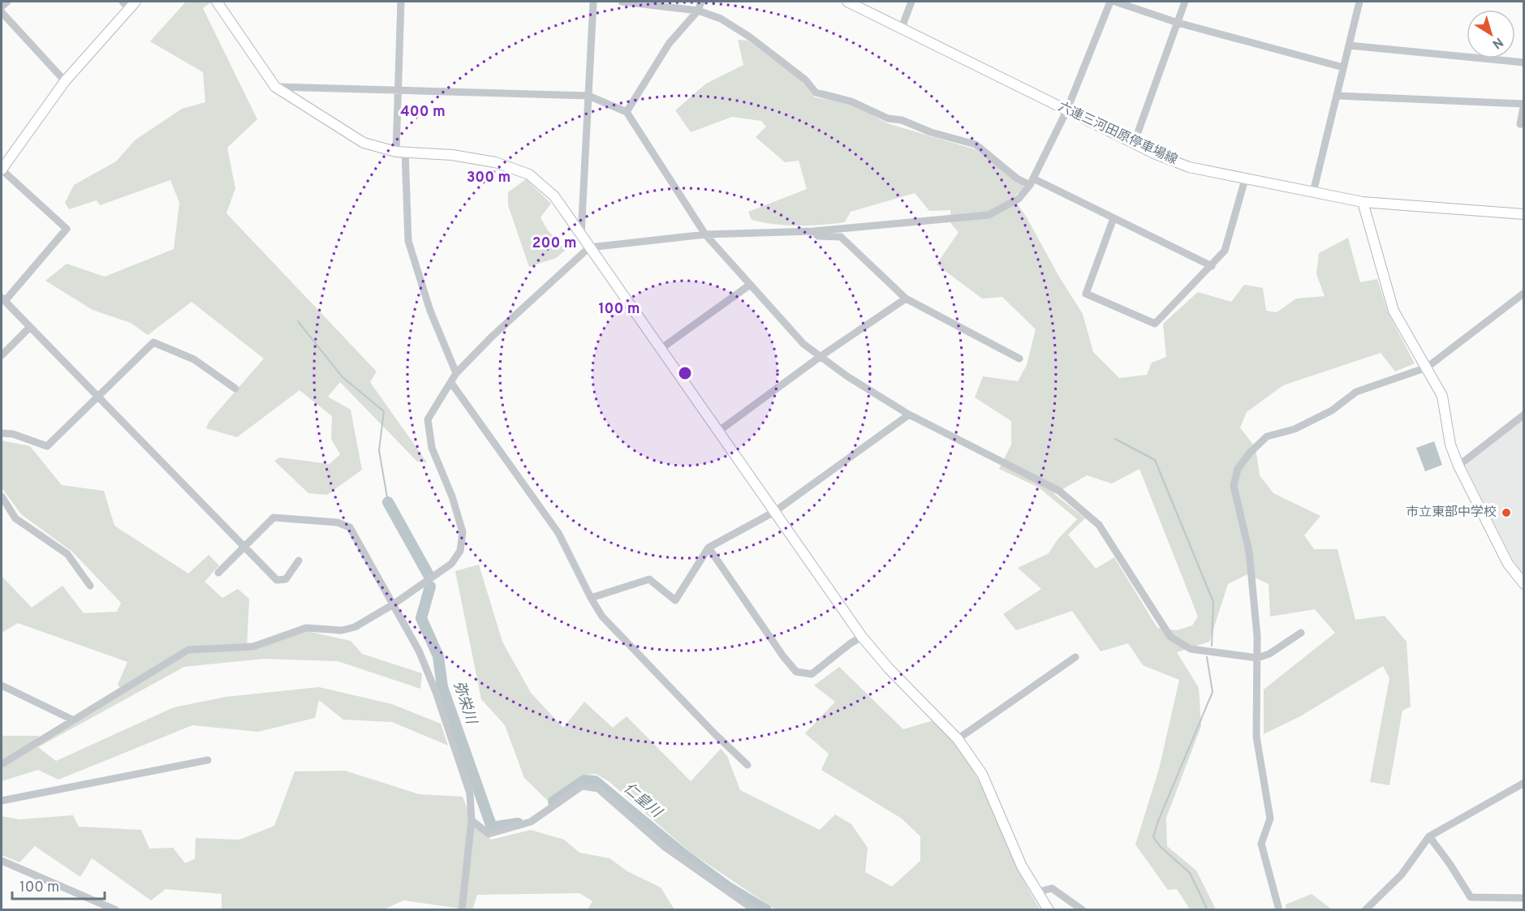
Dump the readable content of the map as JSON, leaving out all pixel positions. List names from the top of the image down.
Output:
{
  "streets": {
    "street": ["六連三河田原停車場線"]
  },
  "water": ["弥栄川", "仁皇川"],
  "places": ["市立東部中学校"],
  "scale_bar": "100 m",
  "north": "bottom right",
  "rings": [
    "400 m",
    "300 m",
    "200 m",
    "100 m"
  ]
}
